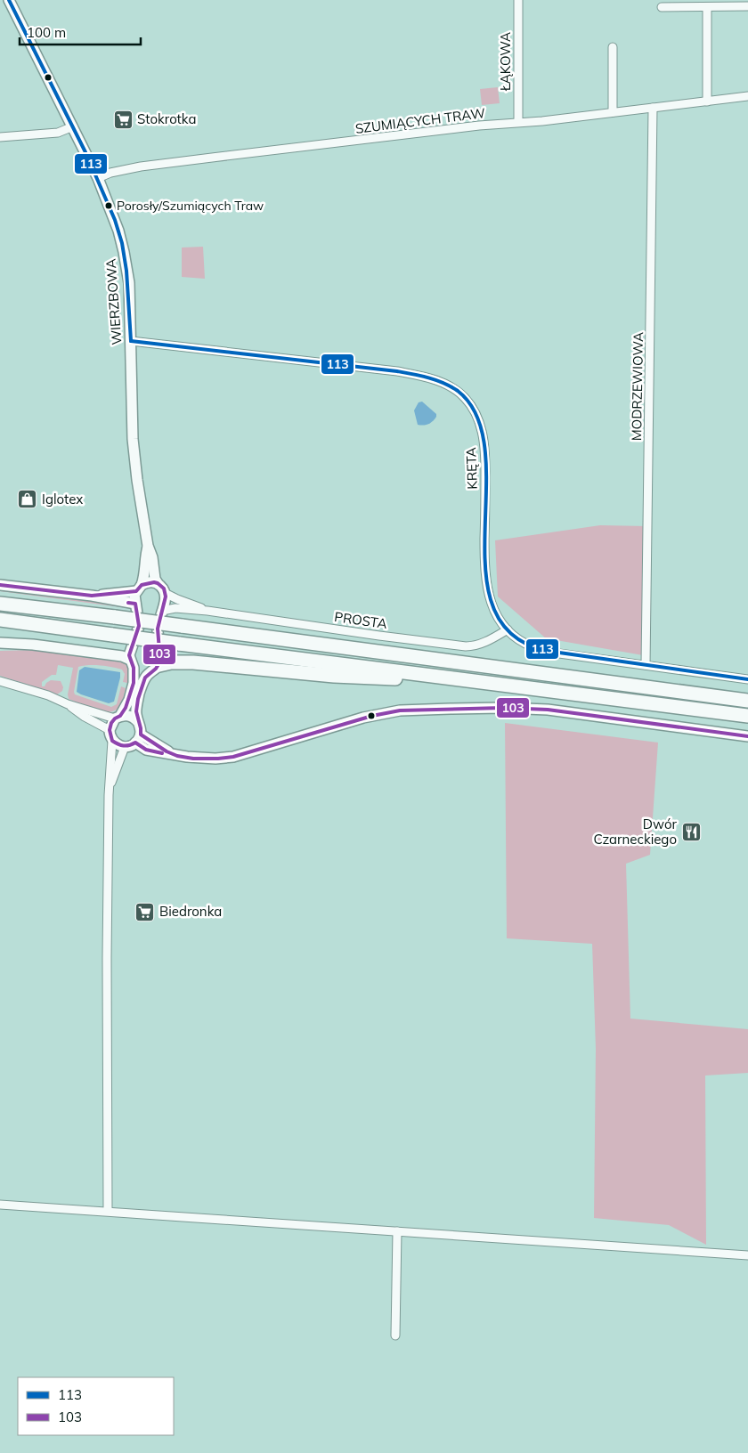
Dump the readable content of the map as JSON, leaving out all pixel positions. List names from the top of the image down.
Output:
{
  "streets": {
    "street": [
      "ŁĄKOWA",
      "SZUMIĄCYCH TRAW",
      "WIERZBOWA",
      "MODRZEWIOWA",
      "KRĘTA",
      "PROSTA"
    ]
  },
  "crossings": [
    ["ŁĄKOWA", "SZUMIĄCYCH TRAW"],
    ["SZUMIĄCYCH TRAW", "WIERZBOWA"],
    ["SZUMIĄCYCH TRAW", "MODRZEWIOWA"],
    ["WIERZBOWA", "KRĘTA"],
    ["MODRZEWIOWA", "KRĘTA"],
    ["KRĘTA", "PROSTA"]
  ],
  "places": {
    "supermarket": ["Stokrotka", "Biedronka"],
    "other": ["Porosły/Szumiących Traw"],
    "shop": ["Iglotex"],
    "restaurant": ["Dwór Czarneckiego"]
  },
  "lines": ["transit line 113", "transit line 103"],
  "legend": ["113", "103"],
  "scale_bar": "100 m"
}
